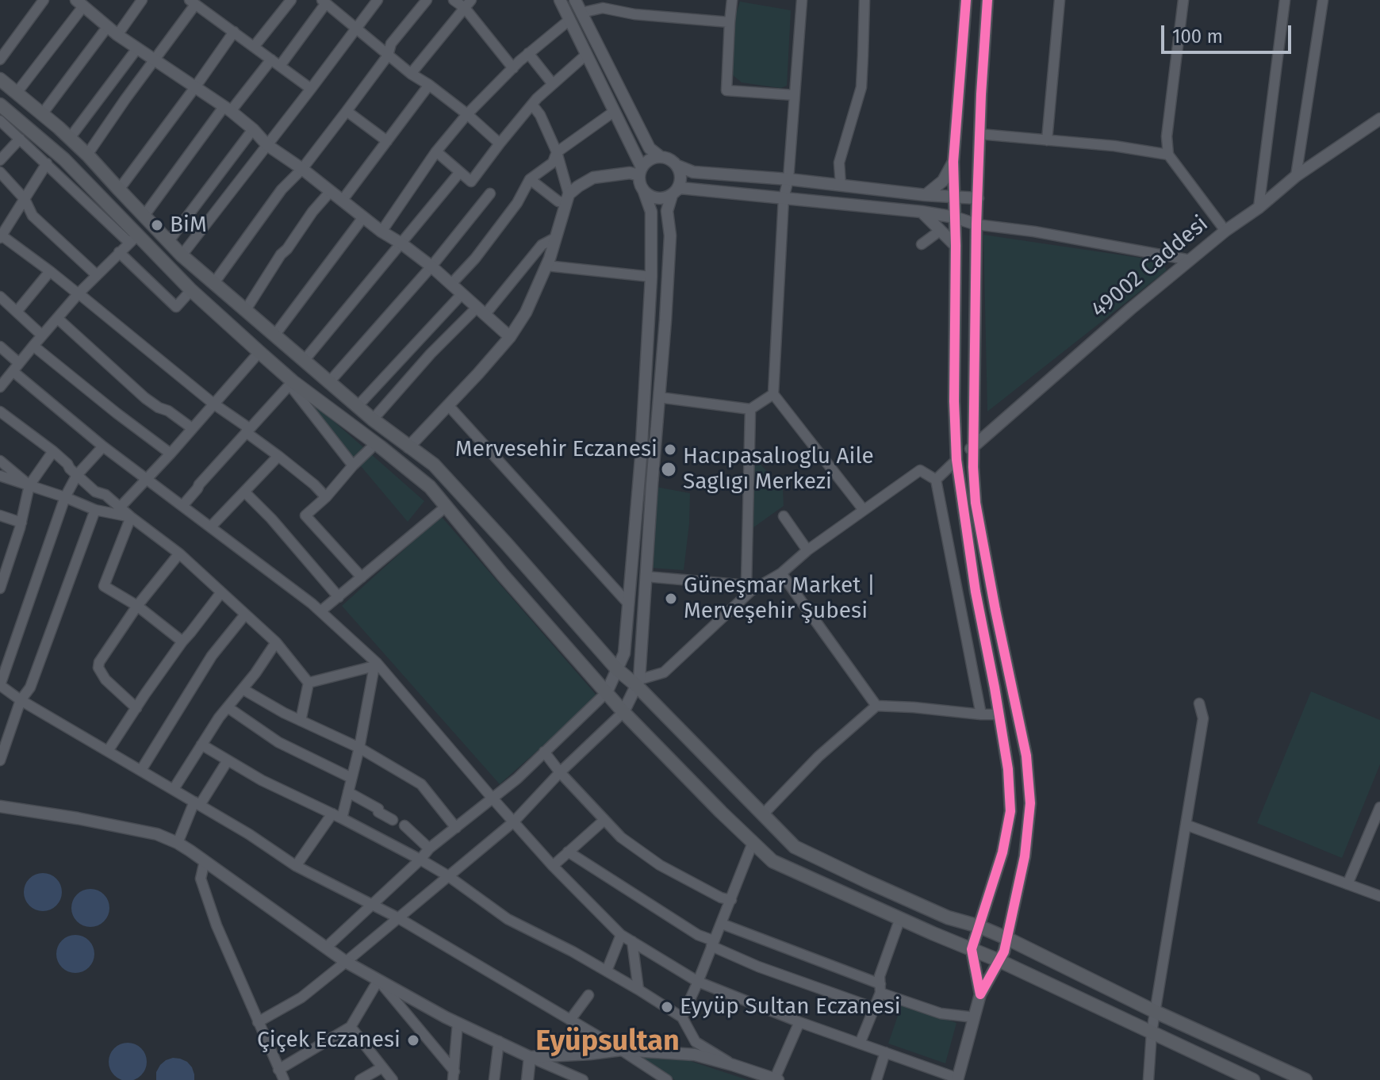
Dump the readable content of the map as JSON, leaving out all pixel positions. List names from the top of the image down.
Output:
{
  "streets": {
    "street": ["49002 Caddesi"]
  },
  "districts": ["Eyüpsultan"],
  "places": [
    "BiM",
    "Mervesehir Eczanesi",
    "Hacıpasalıoglu Aile Saglıgı Merkezi",
    "Güneşmar Market | Merveşehir Şubesi",
    "Eyyüp Sultan Eczanesi",
    "Çiçek Eczanesi"
  ],
  "scale_bar": "100 m"
}
